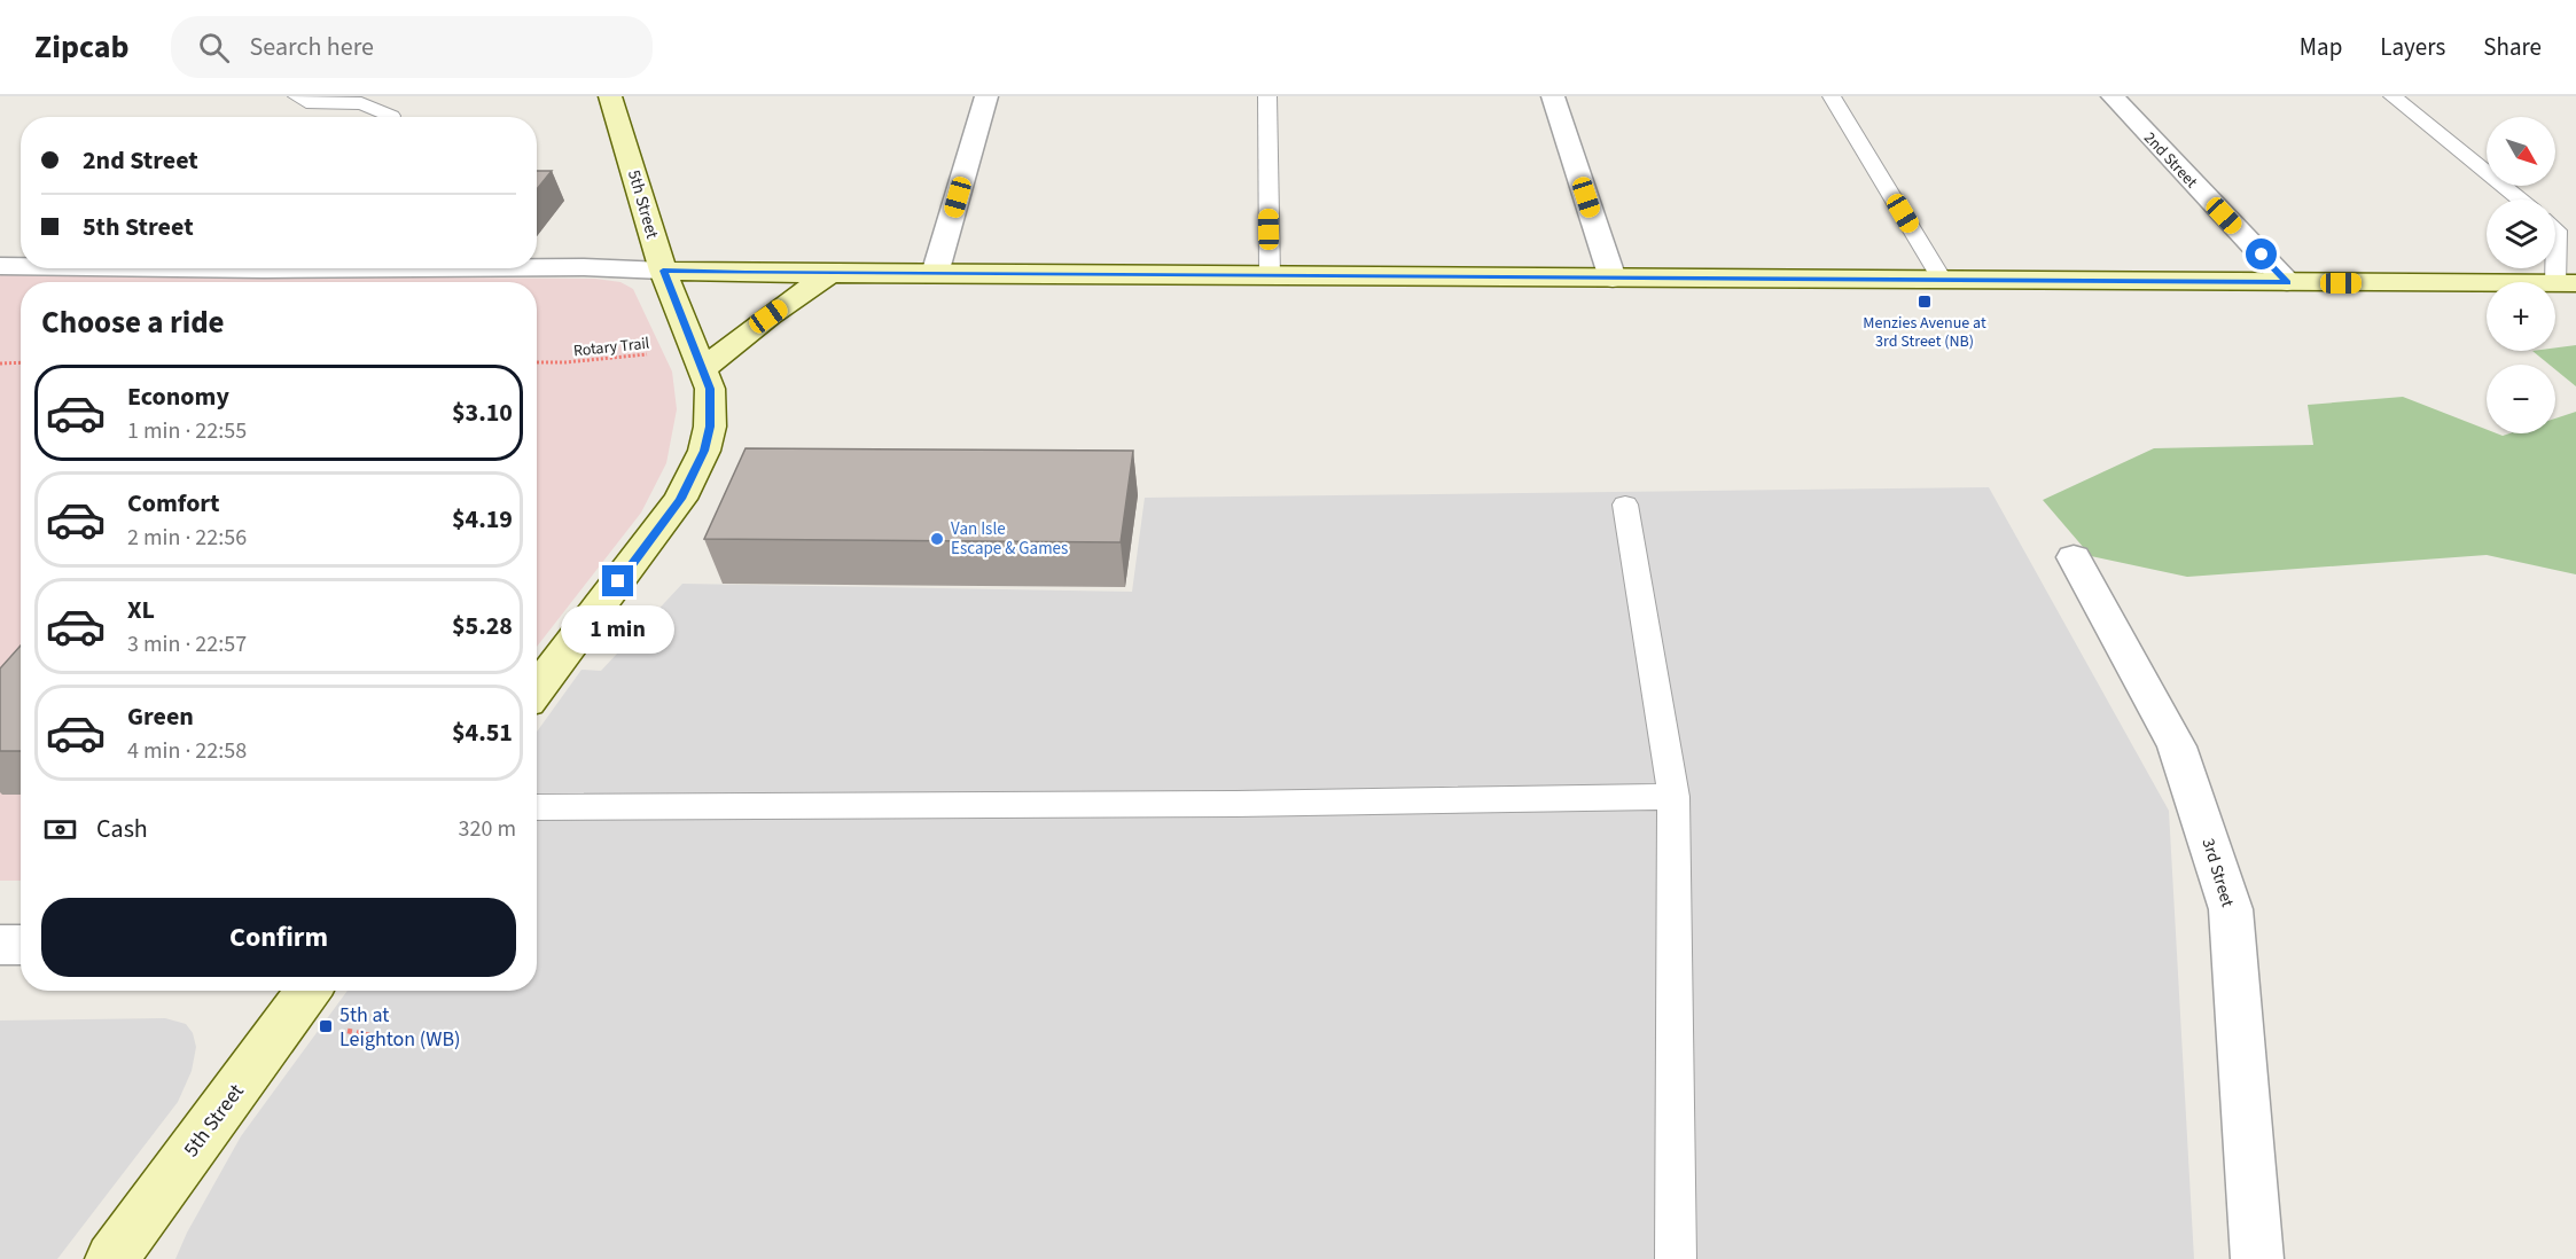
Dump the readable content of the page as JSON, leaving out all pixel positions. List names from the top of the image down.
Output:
{
  "streets": {
    "street": ["2nd Street", "5th Street", "3rd Street"],
    "path": ["Rotary Trail"]
  },
  "crossings": [
    ["5th Street", "Rotary Trail"]
  ],
  "places": {
    "transit": ["Menzies Avenue at 3rd Street (NB)", "5th at Leighton (WB)"],
    "other": ["Van Isle Escape & Games"]
  },
  "north": "bottom right",
  "page": {
    "header": "Zipcab",
    "search": "Search here",
    "nav": ["Map", "Layers", "Share"],
    "map_buttons": ["+", "−"],
    "banner": ["2nd Street", "5th Street"],
    "heading": "Choose a ride",
    "list": [
      {
        "name": "Economy",
        "note": "1 min · 22:55",
        "value": "$3.10"
      },
      {
        "name": "Comfort",
        "note": "2 min · 22:56",
        "value": "$4.19"
      },
      {
        "name": "XL",
        "note": "3 min · 22:57",
        "value": "$5.28"
      },
      {
        "name": "Green",
        "note": "4 min · 22:58",
        "value": "$4.51"
      }
    ],
    "bubble": "1 min",
    "pay": ["Cash", "320 m"],
    "buttons": "Confirm"
  }
}
